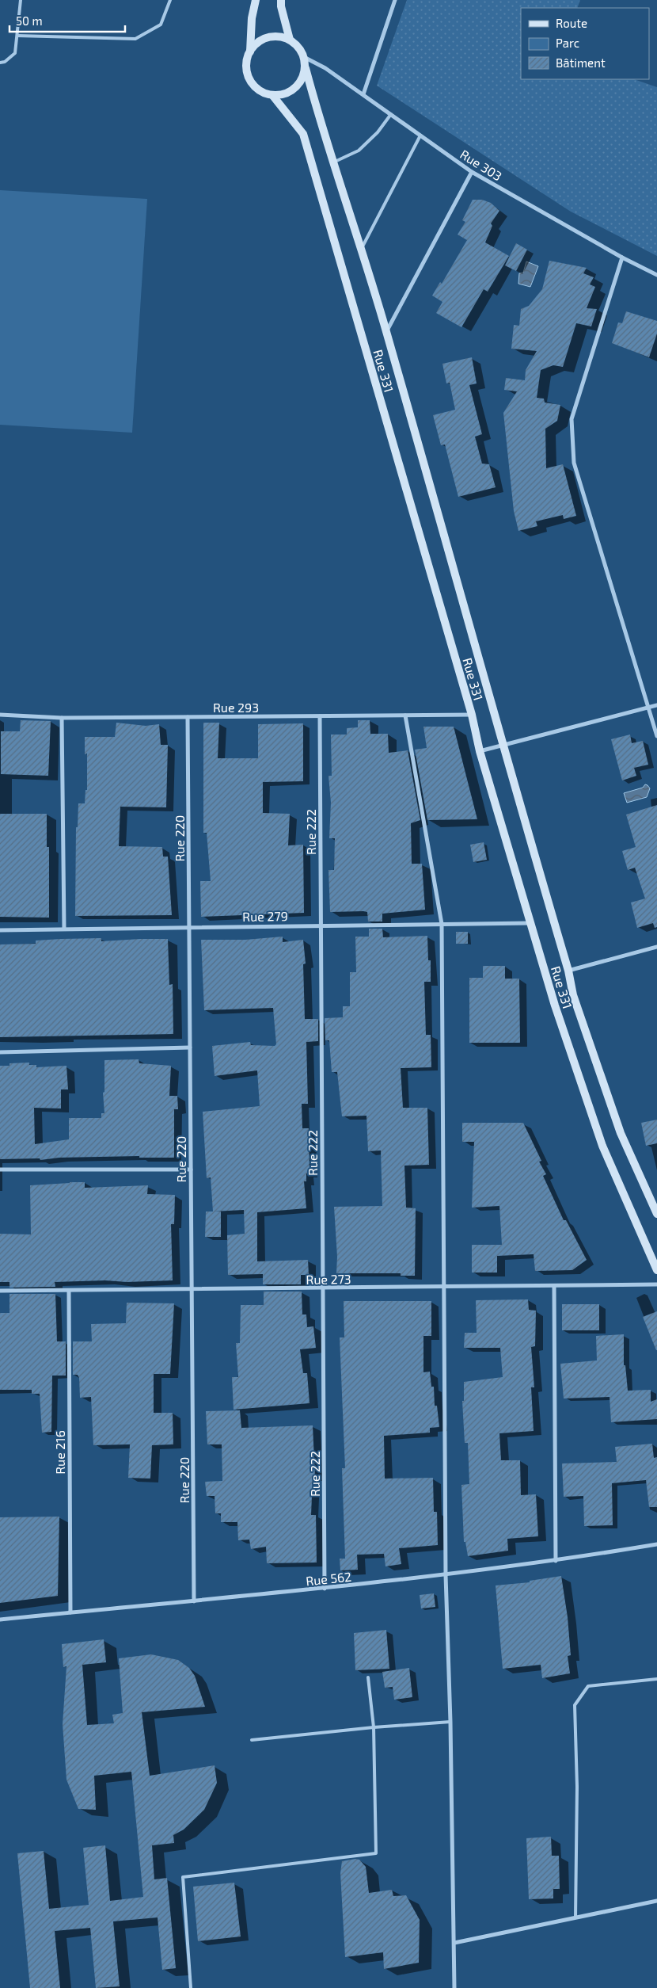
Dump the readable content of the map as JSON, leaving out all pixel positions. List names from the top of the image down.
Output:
{
  "streets": {
    "street": [
      "Rue 303",
      "Rue 331",
      "Rue 293",
      "Rue 222",
      "Rue 220",
      "Rue 279",
      "Rue 273",
      "Rue 216",
      "Rue 562"
    ]
  },
  "crossings": [
    ["Rue 303", "Rue 331"],
    ["Rue 331", "Rue 293"],
    ["Rue 331", "Rue 279"],
    ["Rue 293", "Rue 222"],
    ["Rue 293", "Rue 220"],
    ["Rue 222", "Rue 279"],
    ["Rue 222", "Rue 273"],
    ["Rue 222", "Rue 562"],
    ["Rue 220", "Rue 279"],
    ["Rue 220", "Rue 273"],
    ["Rue 220", "Rue 562"],
    ["Rue 273", "Rue 216"],
    ["Rue 216", "Rue 562"]
  ],
  "legend": ["Route", "Parc", "Bâtiment"],
  "scale_bar": "50 m"
}
